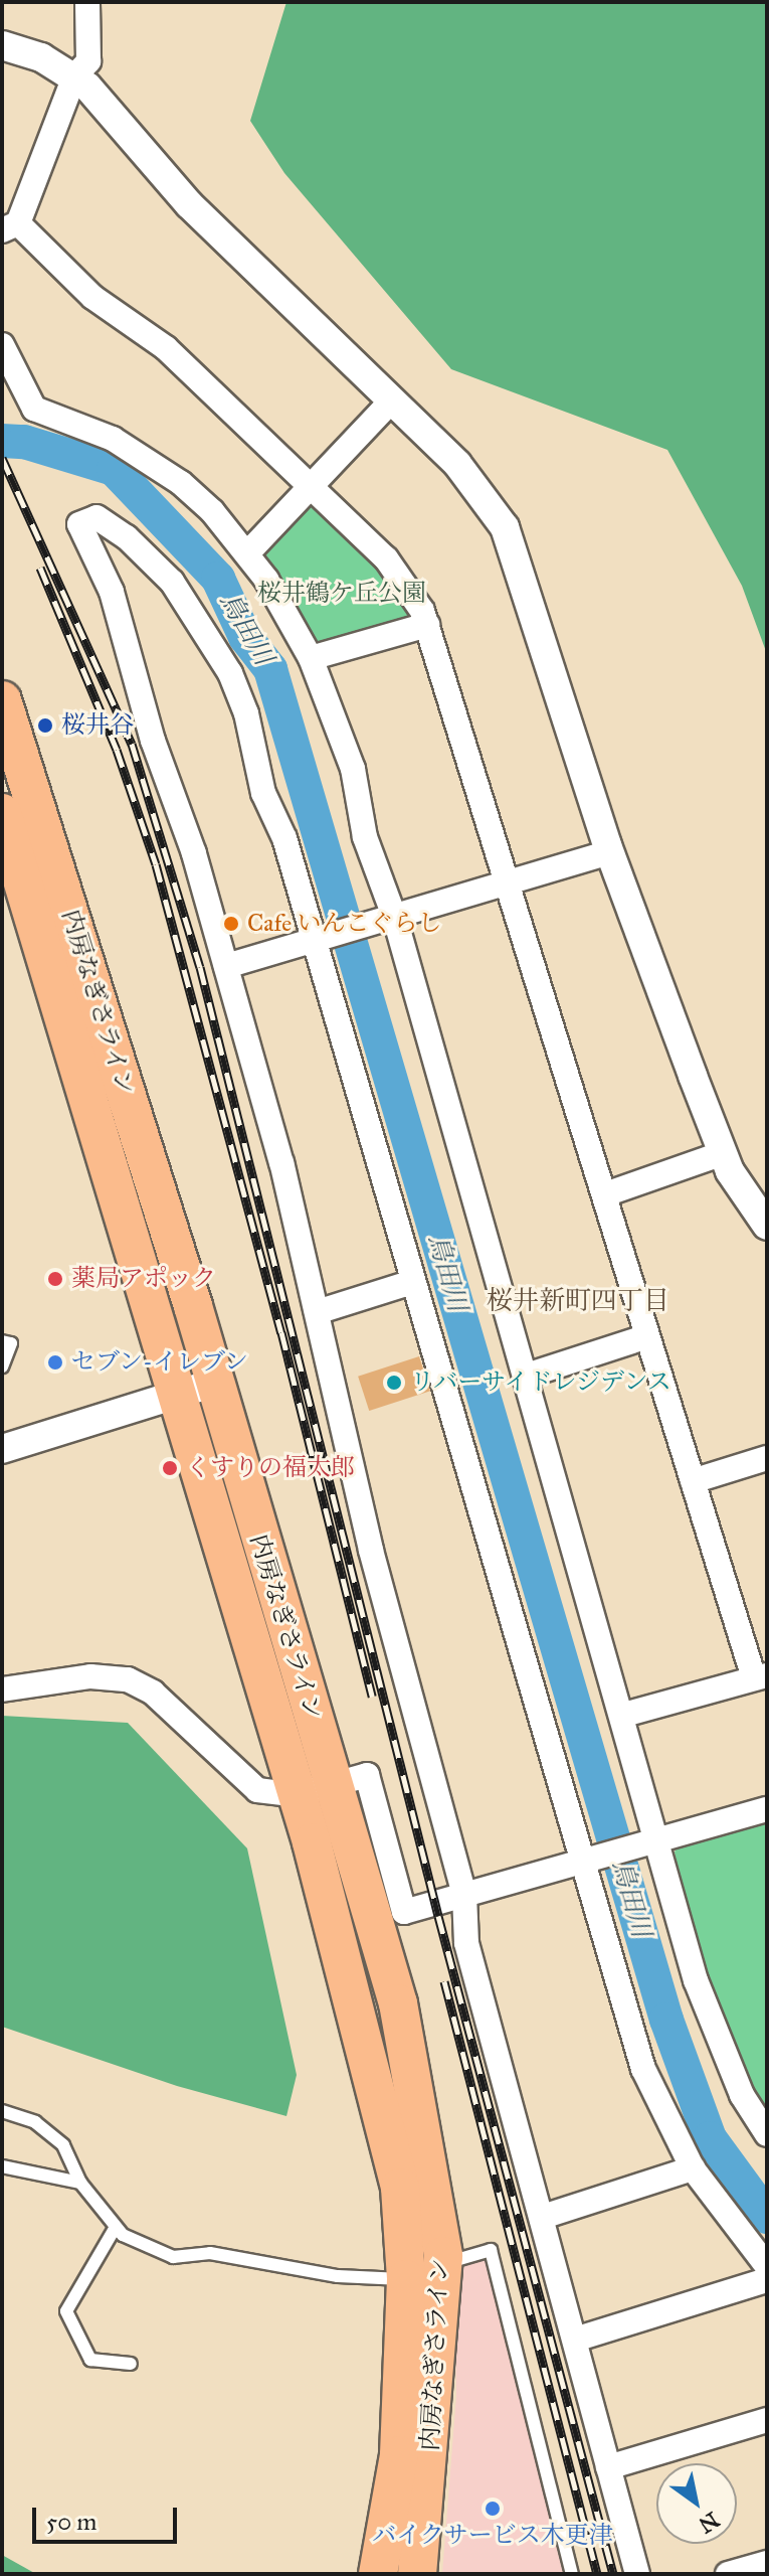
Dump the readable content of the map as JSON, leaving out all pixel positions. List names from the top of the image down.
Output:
{
  "streets": {
    "highway": ["内房なぎさライン"]
  },
  "districts": ["桜井新町四丁目"],
  "water": ["鳥田川"],
  "parks": ["桜井鶴ケ丘公園"],
  "places": [
    "桜井谷",
    "Cafe いんこぐらし",
    "薬局アポック",
    "セブン-イレブン",
    "リバーサイドレジデンス",
    "くすりの福太郎",
    "バイクサービス木更津"
  ],
  "scale_bar": "50 m",
  "north": "bottom right"
}
